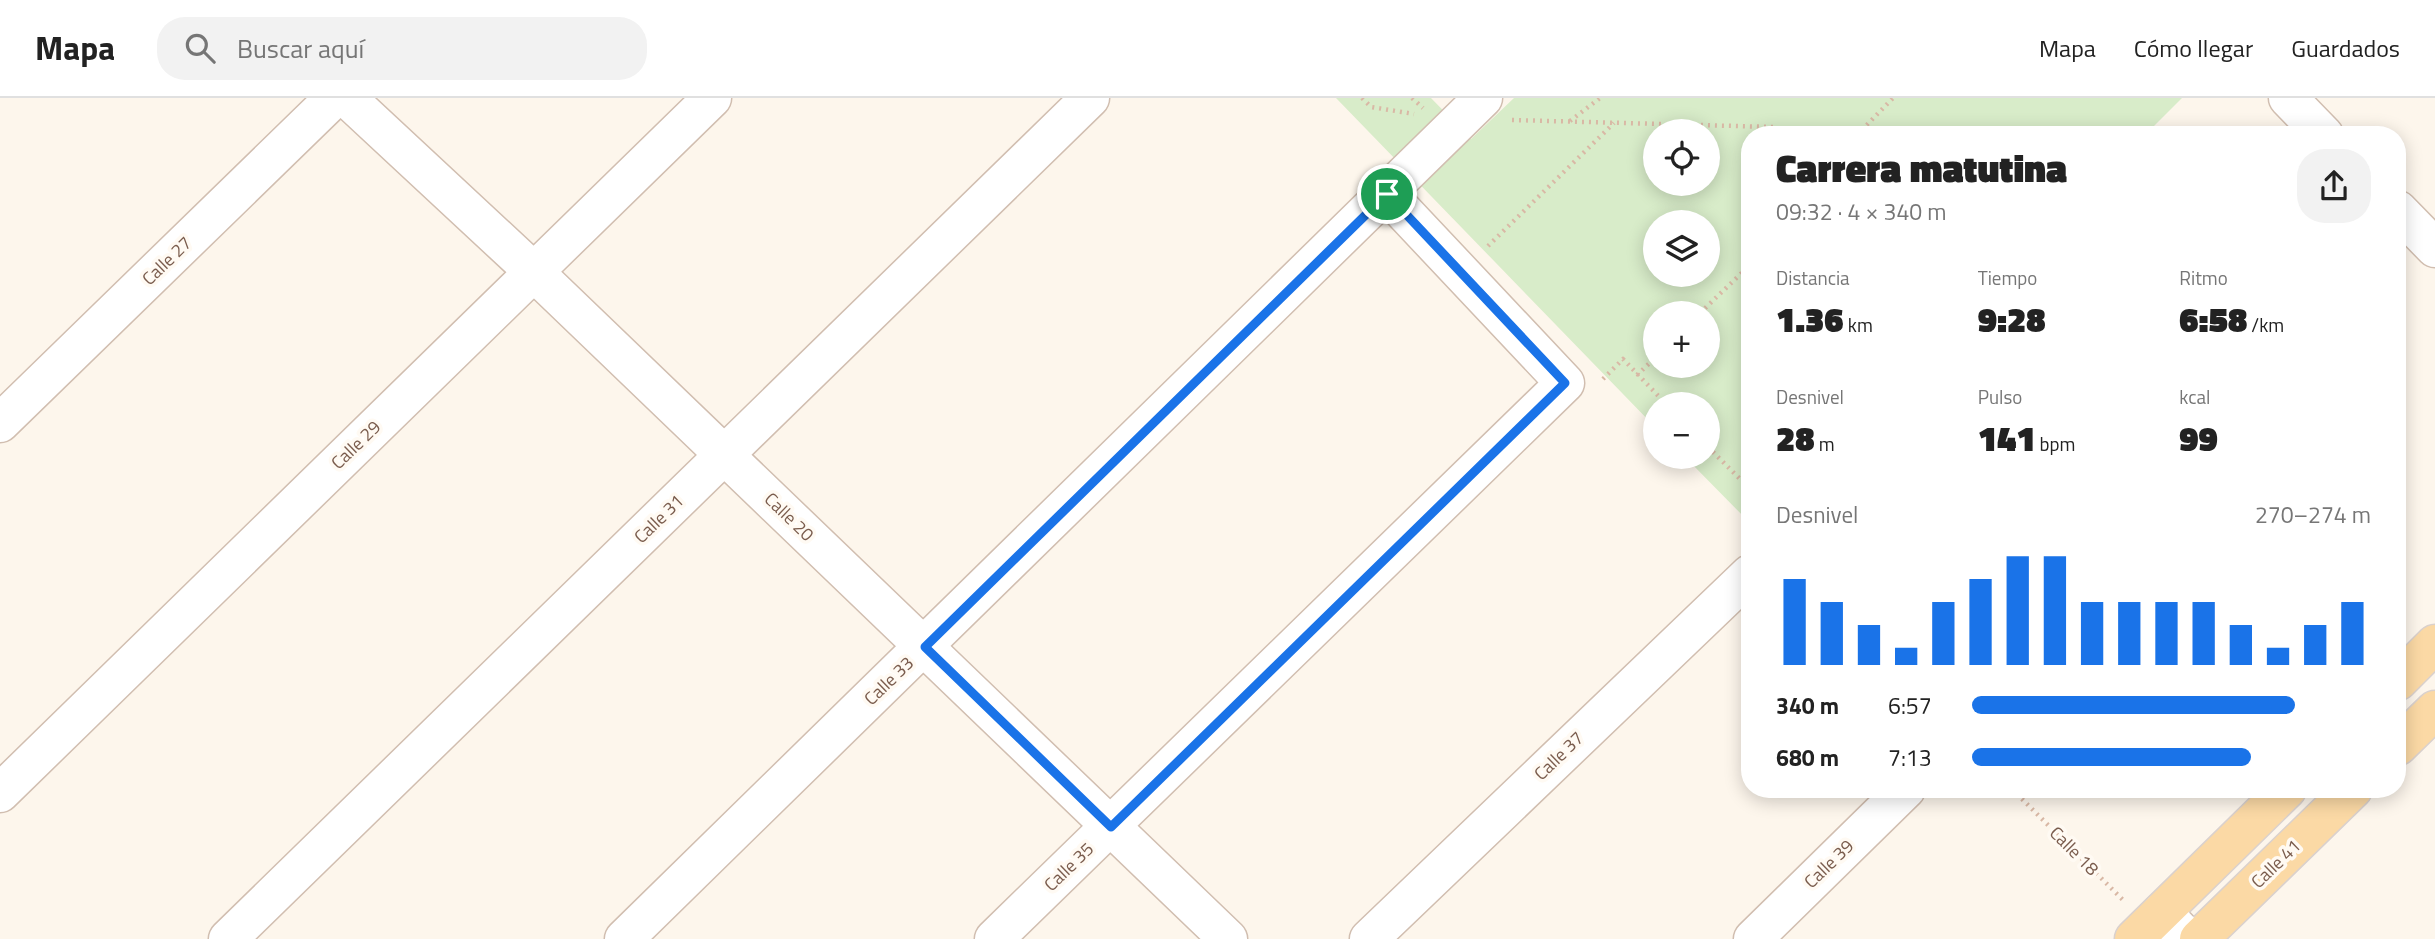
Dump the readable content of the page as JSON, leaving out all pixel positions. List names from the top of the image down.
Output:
{
  "streets": {
    "main road": ["Calle 41"],
    "street": [
      "Calle 27",
      "Calle 29",
      "Calle 20",
      "Calle 31",
      "Calle 33",
      "Calle 37",
      "Calle 39",
      "Calle 35"
    ],
    "path": ["Calle 18"]
  },
  "crossings": [
    ["Calle 29", "Calle 20"],
    ["Calle 20", "Calle 31"],
    ["Calle 20", "Calle 33"],
    ["Calle 20", "Calle 35"],
    ["Calle 33", "Calle 35"]
  ],
  "page": {
    "header": "Mapa",
    "search": "Buscar aquí",
    "nav": ["Mapa", "Cómo llegar", "Guardados"],
    "map_buttons": ["+", "−"],
    "heading": ["Carrera matutina", "09:32 · 4 × 340 m"],
    "stats": [
      ["Distancia", "1.36 km"],
      ["Tiempo", "9:28"],
      ["Ritmo", "6:58 /km"],
      ["Desnivel", "28 m"],
      ["Pulso", "141 bpm"],
      ["kcal", "99"]
    ],
    "chart": ["Desnivel", "270–274 m"],
    "list": [
      {
        "name": "340 m",
        "note": "6:57"
      },
      {
        "name": "680 m",
        "note": "7:13"
      }
    ]
  }
}
